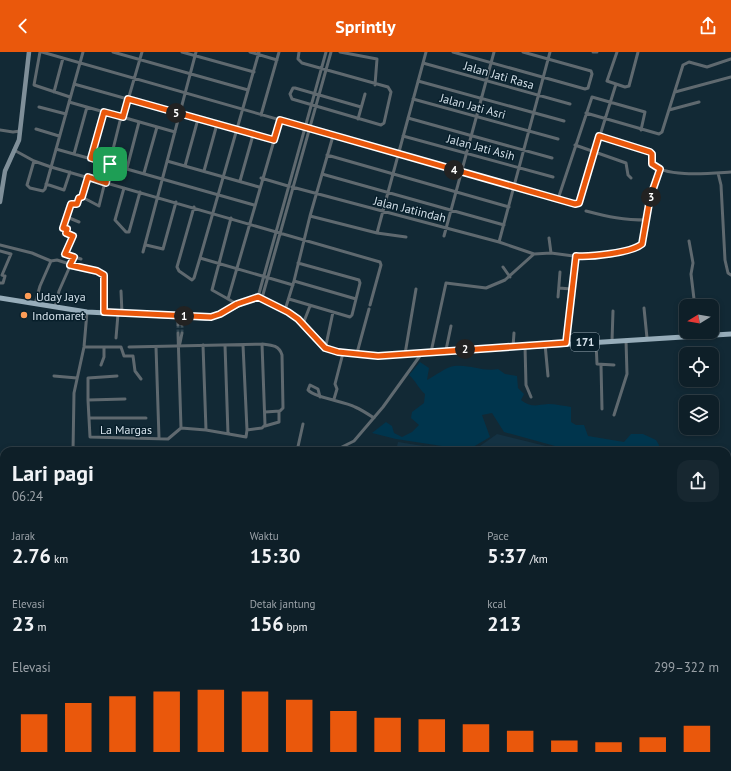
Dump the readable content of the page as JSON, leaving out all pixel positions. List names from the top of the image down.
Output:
{
  "streets": {
    "main road": ["171"],
    "street": [
      "Jalan Jati Rasa",
      "Jalan Jati Asri",
      "Jalan Jati Asih",
      "Jalan Jatiindah",
      "La Margas"
    ]
  },
  "places": ["Uday Jaya", "Indomaret"],
  "north": "left",
  "page": {
    "header": "Sprintly",
    "pins": [
      "5",
      "4",
      "3",
      "1",
      "2"
    ],
    "heading": ["Lari pagi", "06:24"],
    "stats": [
      ["Jarak", "2.76 km"],
      ["Waktu", "15:30"],
      ["Pace", "5:37 /km"],
      ["Elevasi", "23 m"],
      ["Detak jantung", "156 bpm"],
      ["kcal", "213"]
    ],
    "chart": ["Elevasi", "299–322 m"]
  }
}
